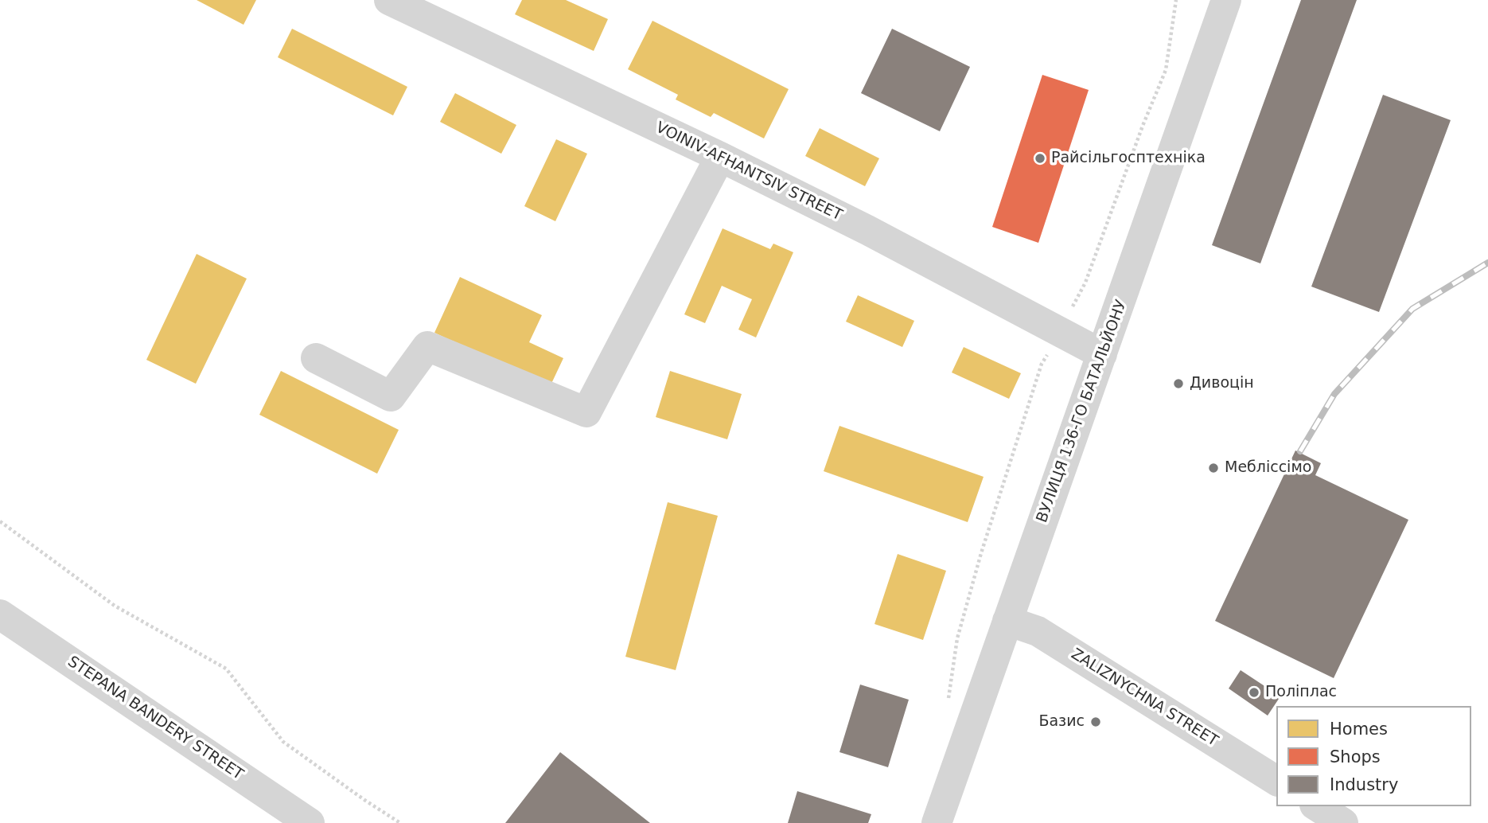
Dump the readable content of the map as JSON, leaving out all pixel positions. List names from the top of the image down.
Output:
{
  "streets": {
    "street": [
      "VOINIV-AFHANTSIV STREET",
      "ВУЛИЦЯ 136-ГО БАТАЛЬЙОНУ",
      "ZALIZNYCHNA STREET",
      "STEPANA BANDERY STREET"
    ]
  },
  "crossings": [
    ["VOINIV-AFHANTSIV STREET", "ВУЛИЦЯ 136-ГО БАТАЛЬЙОНУ"],
    ["ВУЛИЦЯ 136-ГО БАТАЛЬЙОНУ", "ZALIZNYCHNA STREET"]
  ],
  "places": [
    "Райсільгосптехніка",
    "Дивоцін",
    "Мебліссімо",
    "Поліплас",
    "Базис"
  ],
  "legend": ["Homes", "Shops", "Industry"]
}
